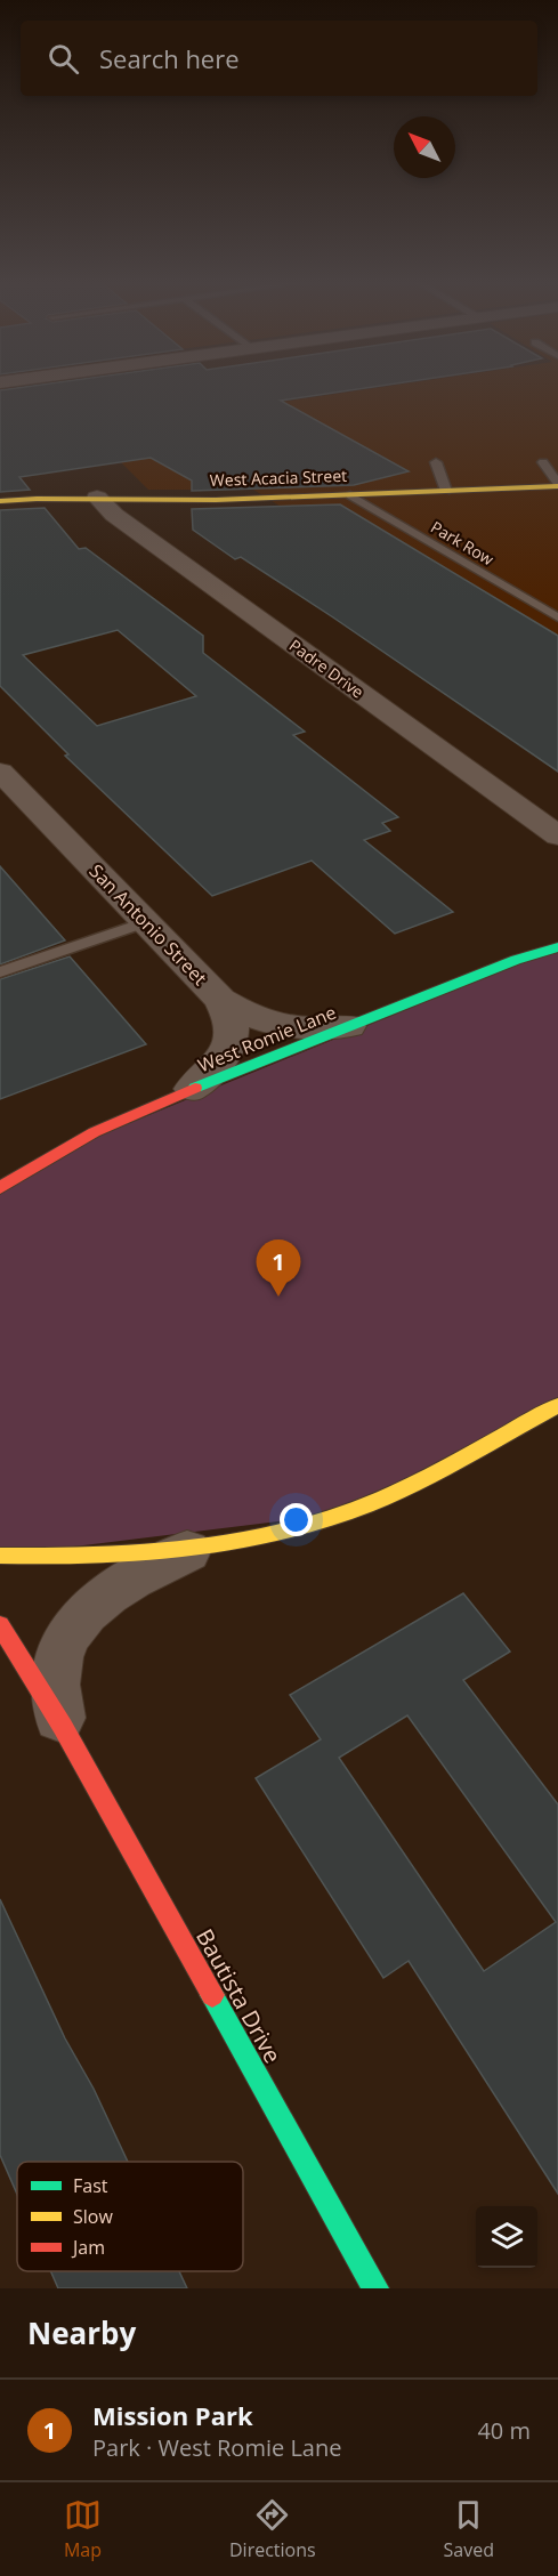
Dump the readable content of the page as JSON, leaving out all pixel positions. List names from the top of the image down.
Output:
{
  "streets": {
    "street": [
      "West Acacia Street",
      "Padre Drive",
      "San Antonio Street",
      "West Romie Lane",
      "Bautista Drive"
    ],
    "lane": ["Park Row"]
  },
  "crossings": [
    ["West Acacia Street", "Park Row"],
    ["West Acacia Street", "Padre Drive"],
    ["San Antonio Street", "West Romie Lane"]
  ],
  "legend": ["Fast", "Slow", "Jam"],
  "north": "top left",
  "page": {
    "search": "Search here",
    "pins": "1",
    "heading": "Nearby",
    "list": [
      {
        "mark": "1",
        "name": "Mission Park",
        "note": "Park · West Romie Lane",
        "value": "40 m"
      }
    ],
    "nav": ["Map", "Directions", "Saved"]
  }
}
